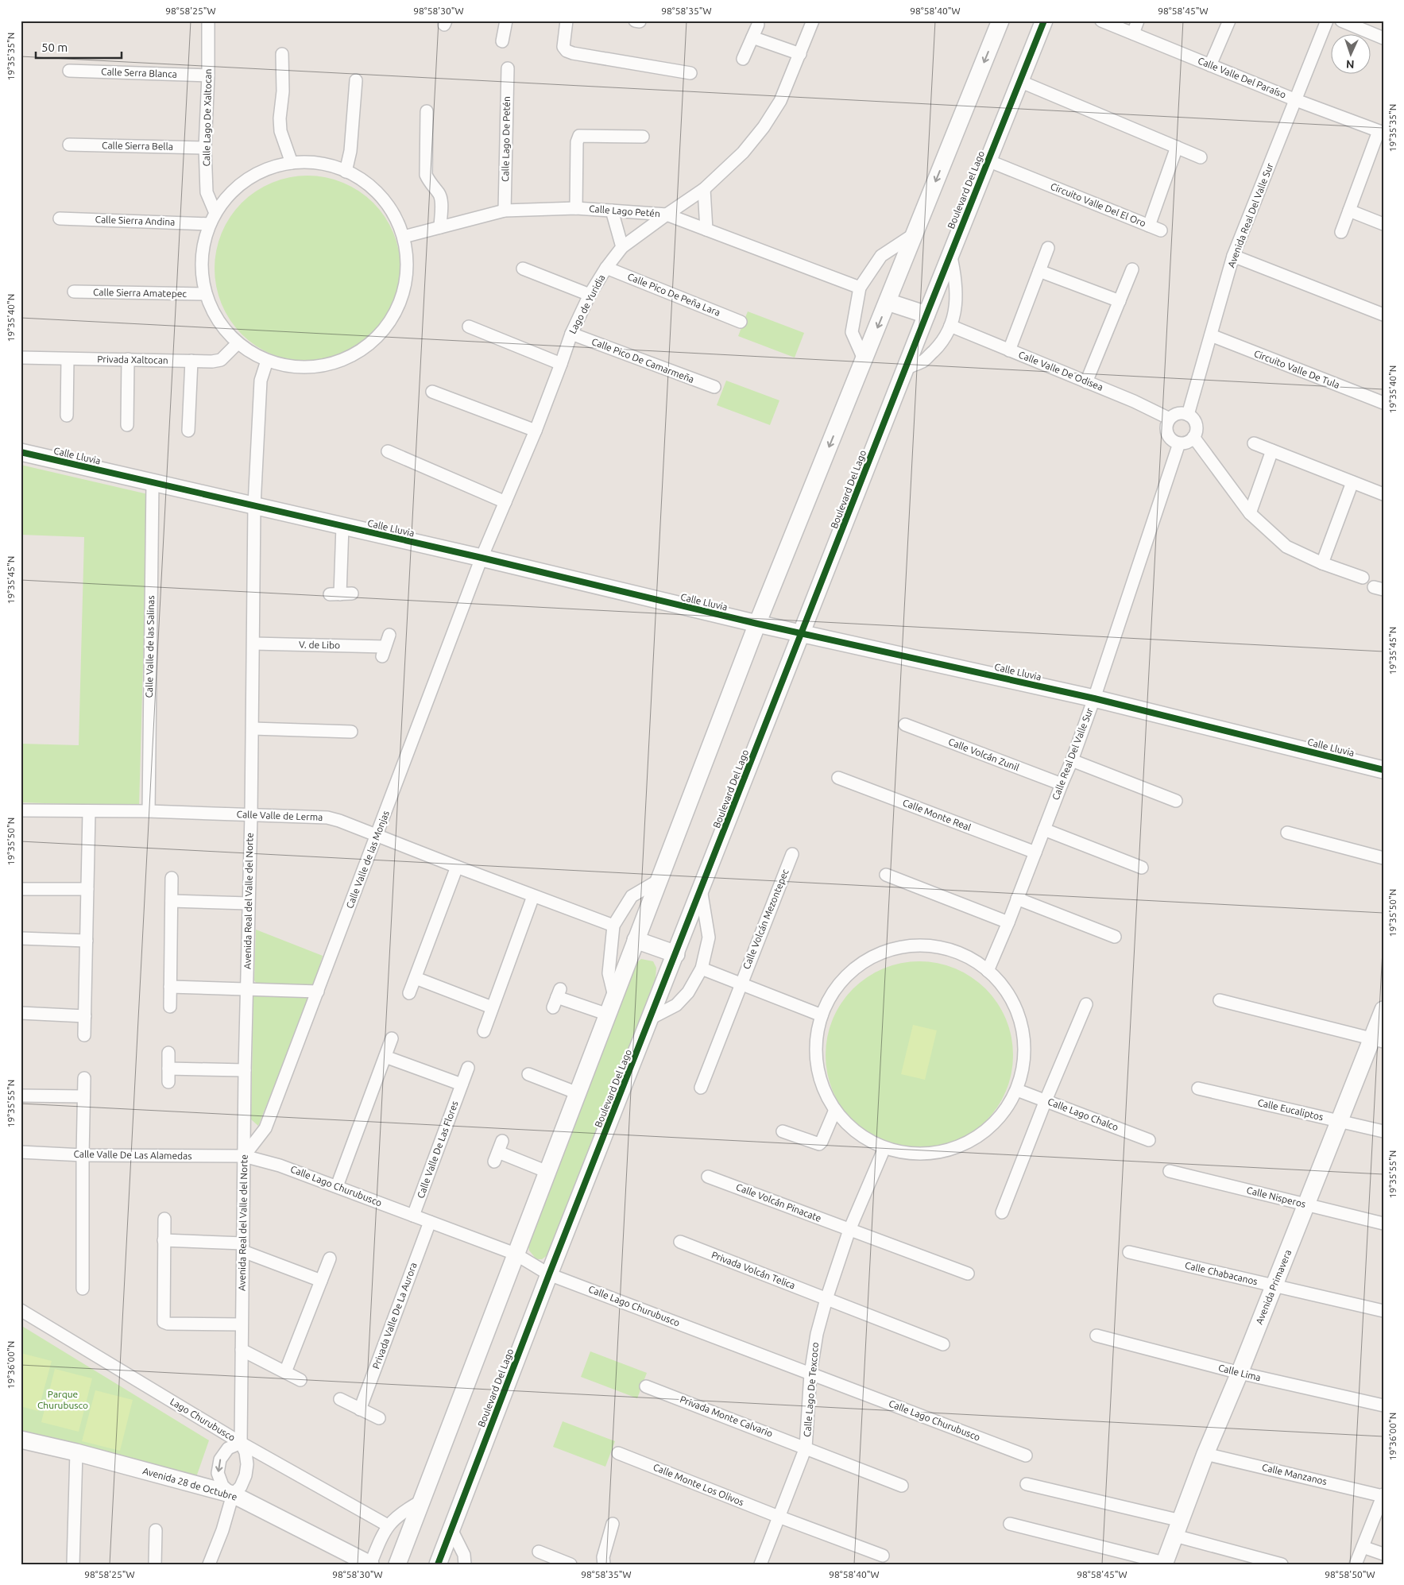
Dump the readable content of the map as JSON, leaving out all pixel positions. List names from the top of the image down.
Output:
{
  "streets": {
    "street": [
      "Calle Serra Blanca",
      "Calle Valle Del Paraíso",
      "Calle Lago De Xaltocan",
      "Calle Lago De Petén",
      "Calle Sierra Bella",
      "Boulevard Del Lago",
      "Circuito Valle Del El Oro",
      "Calle Lago Petén",
      "Avenida Real Del Valle Sur",
      "Calle Sierra Andina",
      "Calle Sierra Amatepec",
      "Calle Pico De Peña Lara",
      "Lago de Yuridia",
      "Privada Xaltocan",
      "Calle Pico De Camarmeña",
      "Circuito Valle De Tula",
      "Calle Valle De Odisea",
      "Calle Lluvia",
      "V. de Libo",
      "Calle Valle de las Salinas",
      "Calle Real Del Valle Sur",
      "Calle Volcán Zunil",
      "Calle Monte Real",
      "Calle Valle de Lerma",
      "Calle Valle de las Monjas",
      "Avenida Real del Valle del Norte",
      "Calle Volcán Mezontepec",
      "Calle Eucaliptos",
      "Calle Lago Chalco",
      "Calle Valle De Las Flores",
      "Calle Valle De Las Alamedas",
      "Calle Lago Churubusco",
      "Calle Nisperos",
      "Calle Volcán Pinacate",
      "Privada Volcán Telica",
      "Calle Chabacanos",
      "Avenida Primavera",
      "Privada Valle De La Aurora",
      "Calle Lima",
      "Calle Lago De Texcoco",
      "Privada Monte Calvario",
      "Lago Churubusco",
      "Calle Manzanos",
      "Avenida 28 de Octubre",
      "Calle Monte Los Olivos"
    ]
  },
  "crossings": [
    ["Calle Serra Blanca", "Calle Lago De Xaltocan"],
    ["Calle Valle Del Paraíso", "Avenida Real Del Valle Sur"],
    ["Calle Lago De Xaltocan", "Calle Sierra Bella"],
    ["Calle Lago De Xaltocan", "Calle Sierra Andina"],
    ["Calle Lago De Petén", "Calle Lago Petén"],
    ["Boulevard Del Lago", "Circuito Valle Del El Oro"],
    ["Boulevard Del Lago", "Calle Lluvia"],
    ["Boulevard Del Lago", "Calle Lago Churubusco"],
    ["Calle Lago Petén", "Lago de Yuridia"],
    ["Avenida Real Del Valle Sur", "Circuito Valle De Tula"],
    ["Avenida Real Del Valle Sur", "Calle Valle De Odisea"],
    ["Avenida Real Del Valle Sur", "Calle Real Del Valle Sur"],
    ["Calle Pico De Peña Lara", "Lago de Yuridia"],
    ["Lago de Yuridia", "Calle Pico De Camarmeña"],
    ["Lago de Yuridia", "Calle Lluvia"],
    ["Lago de Yuridia", "Calle Valle de las Monjas"],
    ["Calle Valle De Odisea", "Calle Real Del Valle Sur"],
    ["Calle Lluvia", "Calle Valle de las Salinas"],
    ["Calle Lluvia", "Calle Real Del Valle Sur"],
    ["Calle Lluvia", "Calle Valle de las Monjas"],
    ["Calle Lluvia", "Avenida Real del Valle del Norte"],
    ["V. de Libo", "Avenida Real del Valle del Norte"],
    ["Calle Valle de las Salinas", "Calle Valle de Lerma"],
    ["Calle Real Del Valle Sur", "Calle Volcán Zunil"],
    ["Calle Real Del Valle Sur", "Calle Monte Real"],
    ["Calle Valle de Lerma", "Calle Valle de las Monjas"],
    ["Calle Valle de Lerma", "Avenida Real del Valle del Norte"],
    ["Calle Valle de las Monjas", "Avenida Real del Valle del Norte"],
    ["Calle Valle de las Monjas", "Calle Valle De Las Alamedas"],
    ["Calle Valle de las Monjas", "Calle Lago Churubusco"],
    ["Avenida Real del Valle del Norte", "Calle Valle De Las Alamedas"],
    ["Avenida Real del Valle del Norte", "Calle Lago Churubusco"],
    ["Avenida Real del Valle del Norte", "Lago Churubusco"],
    ["Avenida Real del Valle del Norte", "Avenida 28 de Octubre"],
    ["Calle Eucaliptos", "Avenida Primavera"],
    ["Calle Valle De Las Flores", "Calle Lago Churubusco"],
    ["Calle Valle De Las Alamedas", "Calle Lago Churubusco"],
    ["Calle Lago Churubusco", "Privada Valle De La Aurora"],
    ["Calle Lago Churubusco", "Calle Lago De Texcoco"],
    ["Calle Nisperos", "Avenida Primavera"],
    ["Calle Volcán Pinacate", "Calle Lago De Texcoco"],
    ["Privada Volcán Telica", "Calle Lago De Texcoco"],
    ["Calle Chabacanos", "Avenida Primavera"],
    ["Avenida Primavera", "Calle Lima"],
    ["Avenida Primavera", "Calle Manzanos"],
    ["Calle Lago De Texcoco", "Privada Monte Calvario"],
    ["Calle Lago De Texcoco", "Calle Monte Los Olivos"]
  ],
  "parks": ["Parque Churubusco"],
  "scale_bar": "50 m",
  "north": "bottom",
  "coordinates": [
    "98°58'25\"W",
    "98°58'30\"W",
    "98°58'35\"W",
    "98°58'40\"W",
    "98°58'45\"W",
    "19°35'35\"N",
    "19°35'40\"N",
    "19°35'45\"N",
    "19°35'50\"N",
    "19°35'55\"N",
    "19°36'00\"N",
    "98°58'50\"W"
  ]
}
